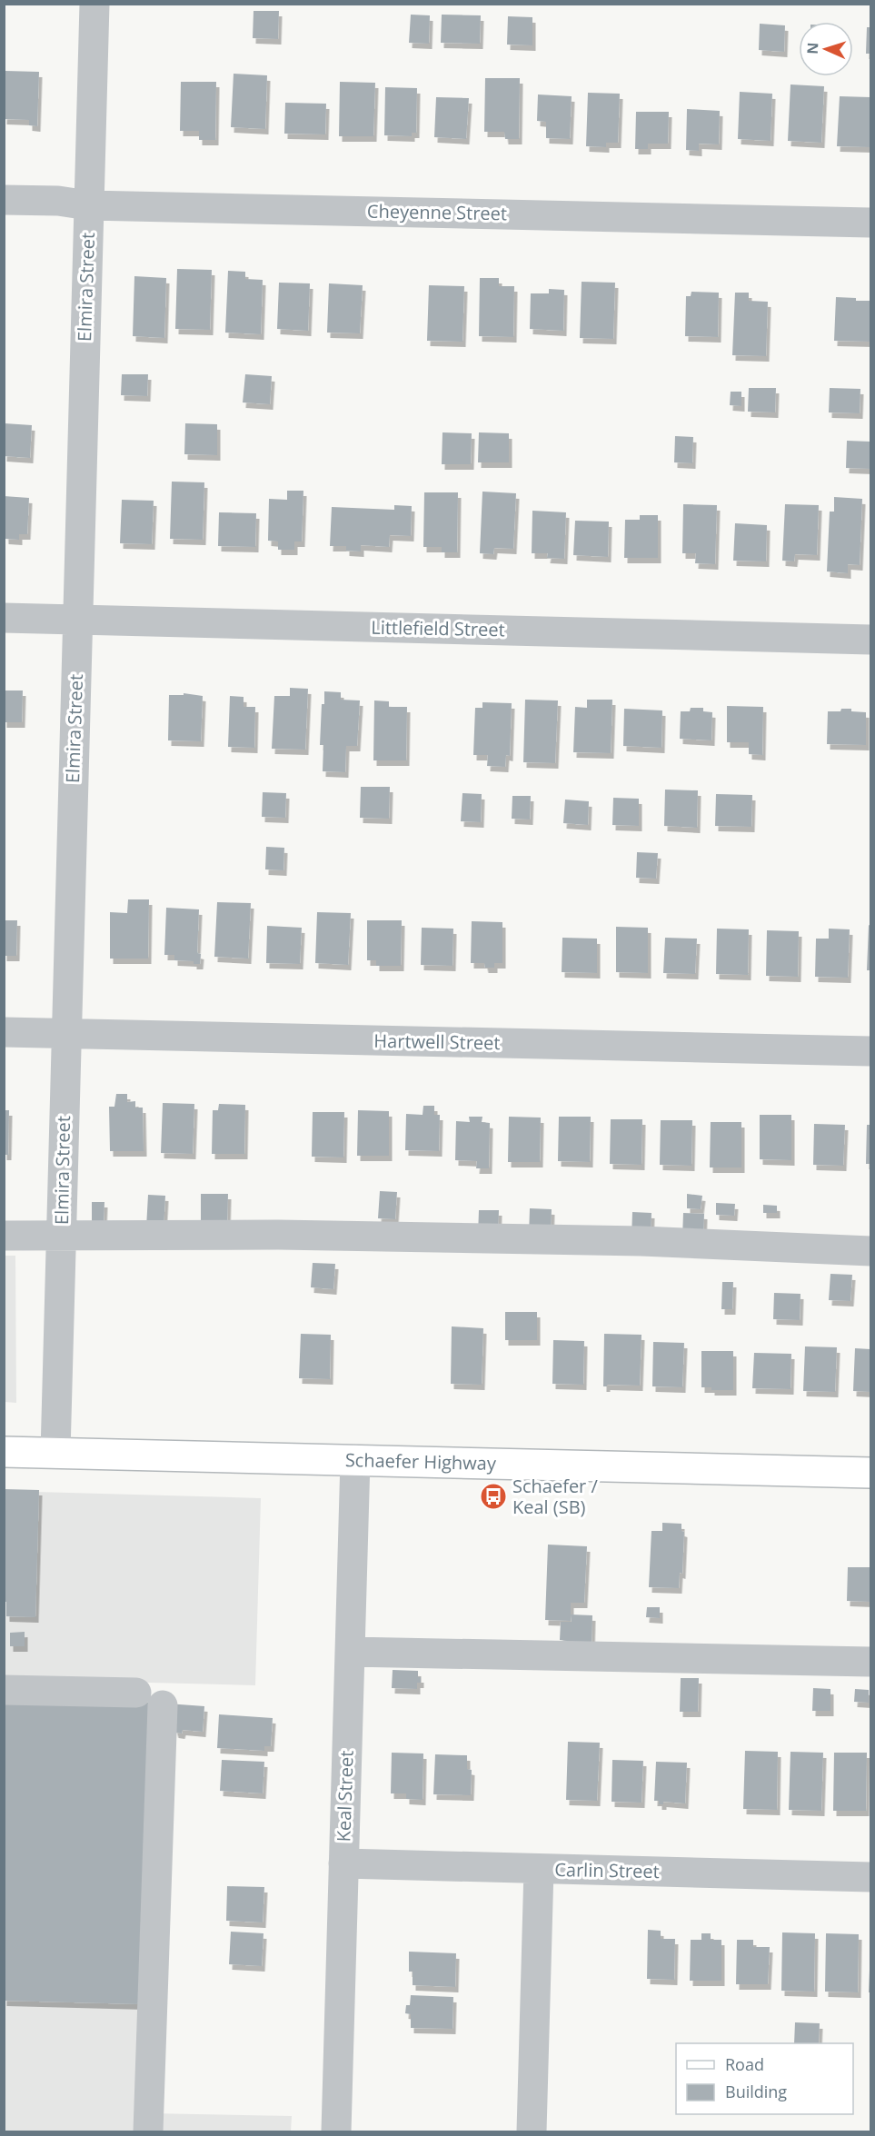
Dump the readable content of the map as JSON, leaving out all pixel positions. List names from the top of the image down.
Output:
{
  "streets": {
    "main road": ["Schaefer Highway"],
    "street": [
      "Cheyenne Street",
      "Elmira Street",
      "Littlefield Street",
      "Hartwell Street",
      "Keal Street",
      "Carlin Street"
    ]
  },
  "crossings": [
    ["Cheyenne Street", "Elmira Street"],
    ["Elmira Street", "Littlefield Street"],
    ["Elmira Street", "Hartwell Street"],
    ["Elmira Street", "Schaefer Highway"],
    ["Schaefer Highway", "Keal Street"],
    ["Keal Street", "Carlin Street"]
  ],
  "places": {
    "bus stop": ["Schaefer / Keal (SB)"]
  },
  "legend": ["Road", "Building"],
  "north": "left"
}
